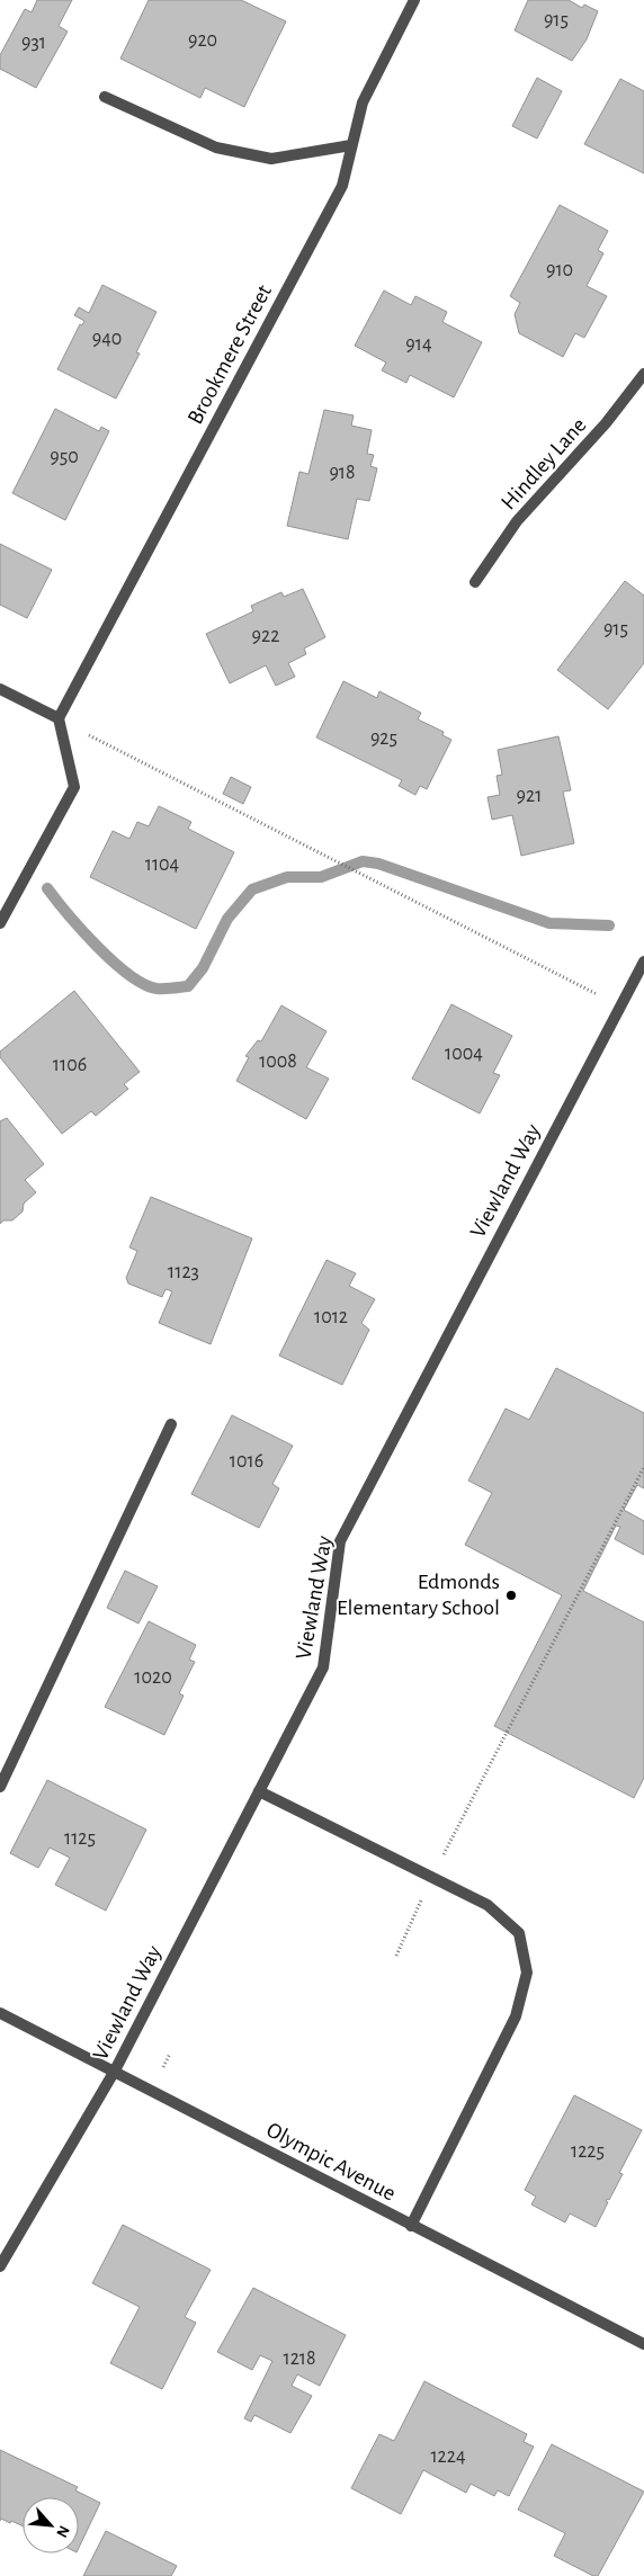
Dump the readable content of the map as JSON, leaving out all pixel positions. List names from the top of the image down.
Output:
{
  "streets": {
    "street": [
      "Brookmere Street",
      "Hindley Lane",
      "Viewland Way",
      "Olympic Avenue"
    ]
  },
  "crossings": [
    ["Viewland Way", "Olympic Avenue"]
  ],
  "places": ["Edmonds Elementary School"],
  "house_numbers": [
    "915",
    "920",
    "931",
    "910",
    "940",
    "914",
    "950",
    "918",
    "915",
    "922",
    "925",
    "921",
    "1104",
    "1004",
    "1008",
    "1106",
    "1123",
    "1012",
    "1016",
    "1020",
    "1125",
    "1225",
    "1218",
    "1224"
  ],
  "north": "bottom right"
}
